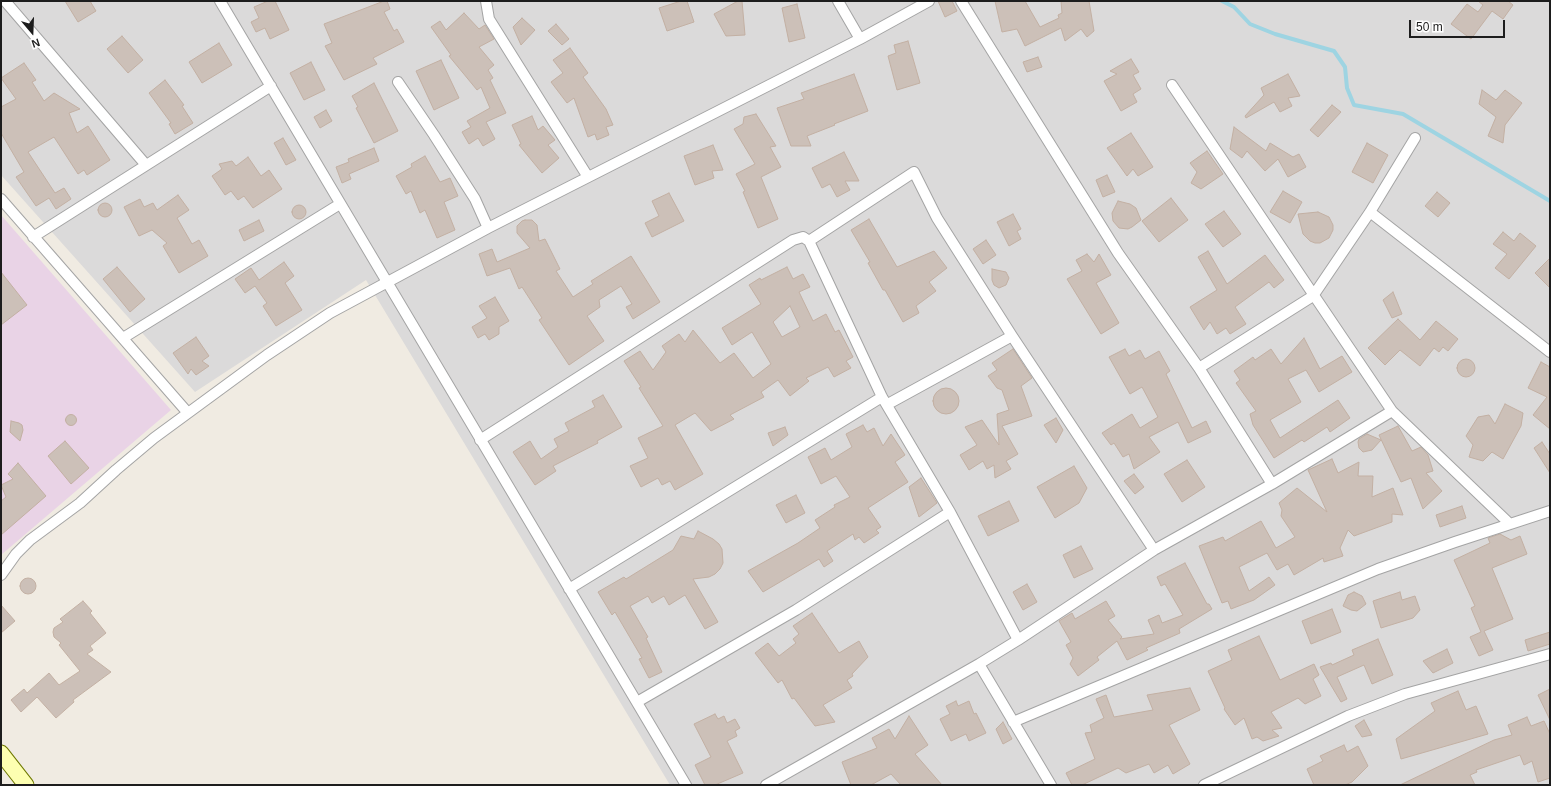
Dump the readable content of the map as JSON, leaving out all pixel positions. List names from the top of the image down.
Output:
{
  "scale_bar": "50 m",
  "north": "bottom"
}
